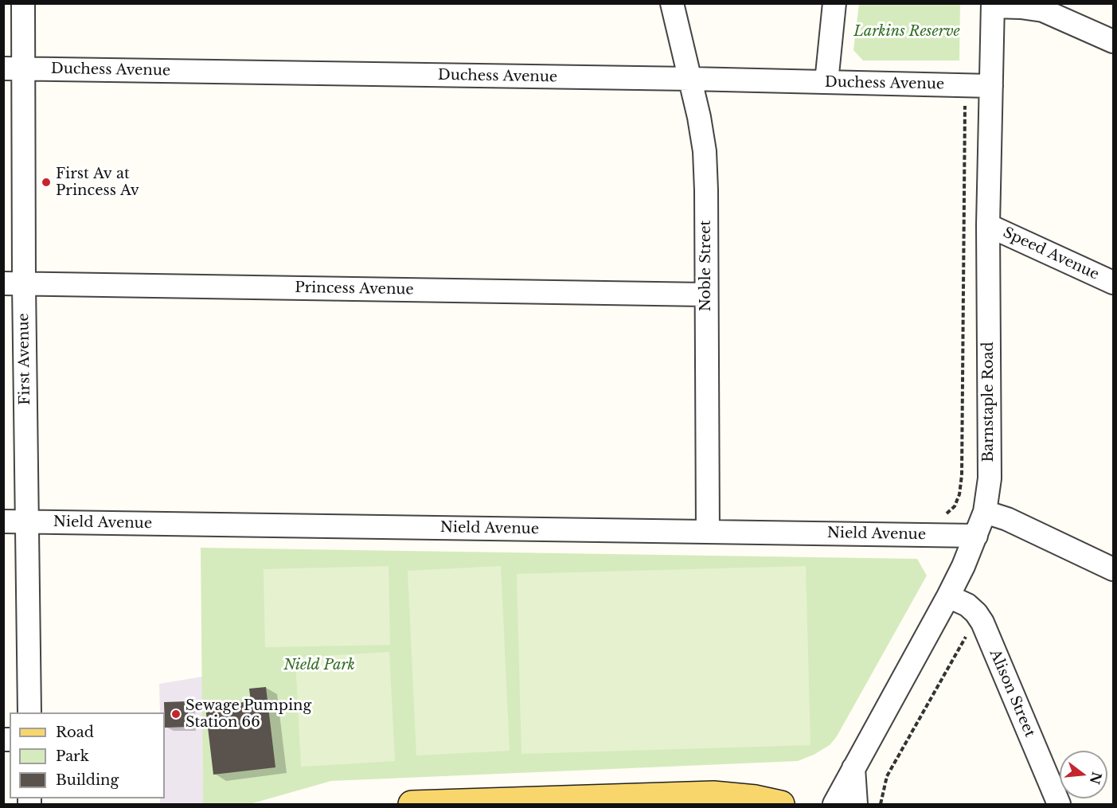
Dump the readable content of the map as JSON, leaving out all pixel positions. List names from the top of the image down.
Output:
{
  "streets": {
    "street": [
      "Duchess Avenue",
      "Speed Avenue",
      "Noble Street",
      "Princess Avenue",
      "First Avenue",
      "Barnstaple Road",
      "Nield Avenue",
      "Alison Street"
    ]
  },
  "crossings": [
    ["Duchess Avenue", "Noble Street"],
    ["Duchess Avenue", "First Avenue"],
    ["Duchess Avenue", "Barnstaple Road"],
    ["Speed Avenue", "Barnstaple Road"],
    ["Noble Street", "Princess Avenue"],
    ["Noble Street", "Nield Avenue"],
    ["Princess Avenue", "First Avenue"],
    ["First Avenue", "Nield Avenue"],
    ["Barnstaple Road", "Nield Avenue"],
    ["Barnstaple Road", "Alison Street"]
  ],
  "parks": ["Larkins Reserve", "Nield Park"],
  "places": ["First Av at Princess Av", "Sewage Pumping Station 66"],
  "legend": ["Road", "Park", "Building"],
  "north": "right"
}
